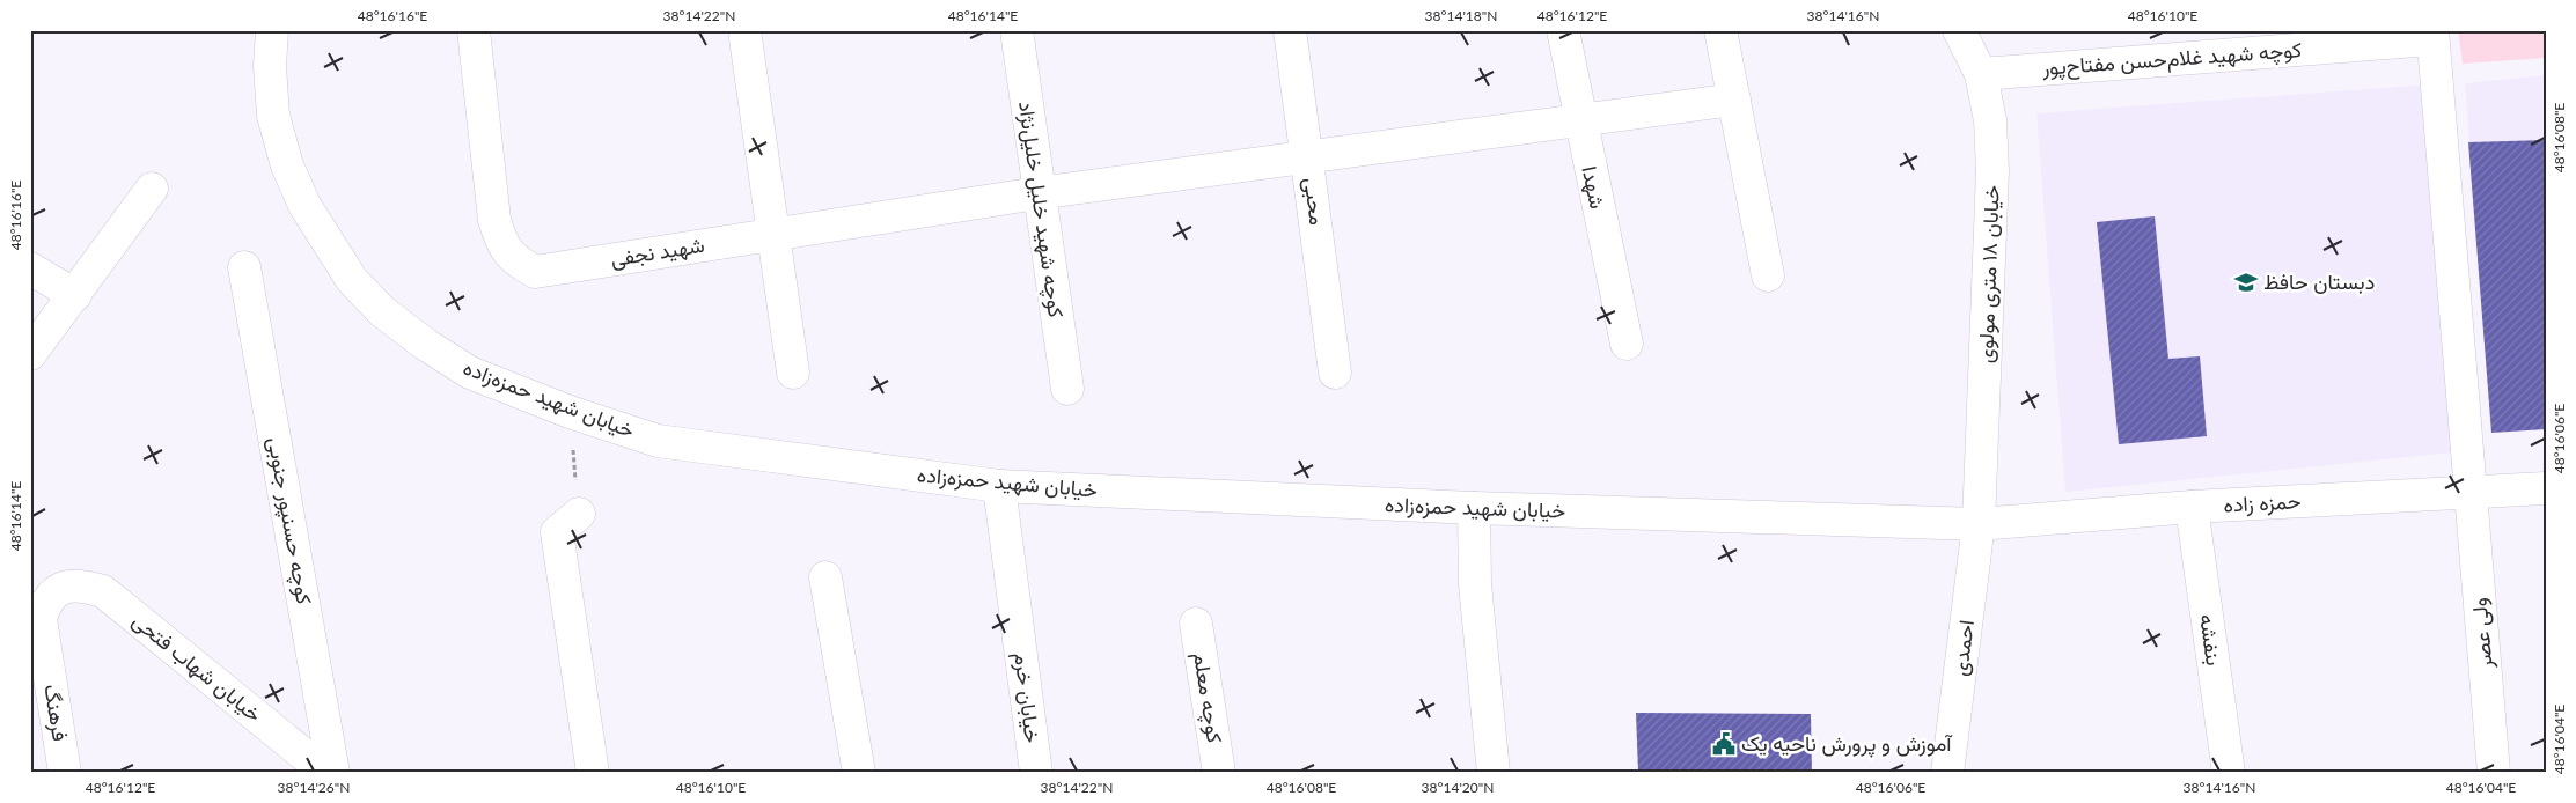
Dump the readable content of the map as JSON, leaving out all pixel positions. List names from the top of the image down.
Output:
{
  "streets": {
    "street": [
      "کوچه شهید غلام‌حسن مفتاح‌پور",
      "شهدا",
      "محبی",
      "کوچه شهید خلیل خلیل‌نژاد",
      "شهید نجفی",
      "خیابان ۱۸ متری مولوی",
      "خیابان شهید حمزه‌زاده",
      "حمزه زاده",
      "کوچه حسنپور جنوبی",
      "ولی عصر",
      "بنفشه",
      "احمدی",
      "خیابان شهاب فتحی",
      "خیابان خرم",
      "کوچه معلم",
      "فرهنگ"
    ]
  },
  "crossings": [
    ["کوچه شهید غلام‌حسن مفتاح‌پور", "خیابان ۱۸ متری مولوی"],
    ["کوچه شهید غلام‌حسن مفتاح‌پور", "ولی عصر"],
    ["شهدا", "شهید نجفی"],
    ["محبی", "شهید نجفی"],
    ["کوچه شهید خلیل خلیل‌نژاد", "شهید نجفی"],
    ["خیابان ۱۸ متری مولوی", "خیابان شهید حمزه‌زاده"],
    ["خیابان ۱۸ متری مولوی", "حمزه زاده"],
    ["خیابان ۱۸ متری مولوی", "احمدی"],
    ["خیابان شهید حمزه‌زاده", "حمزه زاده"],
    ["خیابان شهید حمزه‌زاده", "احمدی"],
    ["خیابان شهید حمزه‌زاده", "خیابان خرم"],
    ["حمزه زاده", "ولی عصر"],
    ["حمزه زاده", "بنفشه"],
    ["حمزه زاده", "احمدی"],
    ["خیابان شهاب فتحی", "فرهنگ"]
  ],
  "places": {
    "school or university": ["دبستان حافظ"],
    "public building": ["آموزش و پرورش ناحیه یک"]
  },
  "coordinates": [
    "48°16'16\"E",
    "38°14'22\"N",
    "48°16'14\"E",
    "38°14'18\"N",
    "48°16'12\"E",
    "38°14'16\"N",
    "48°16'10\"E",
    "48°16'08\"E",
    "48°16'06\"E",
    "48°16'04\"E",
    "38°14'26\"N",
    "38°14'20\"N"
  ]
}
